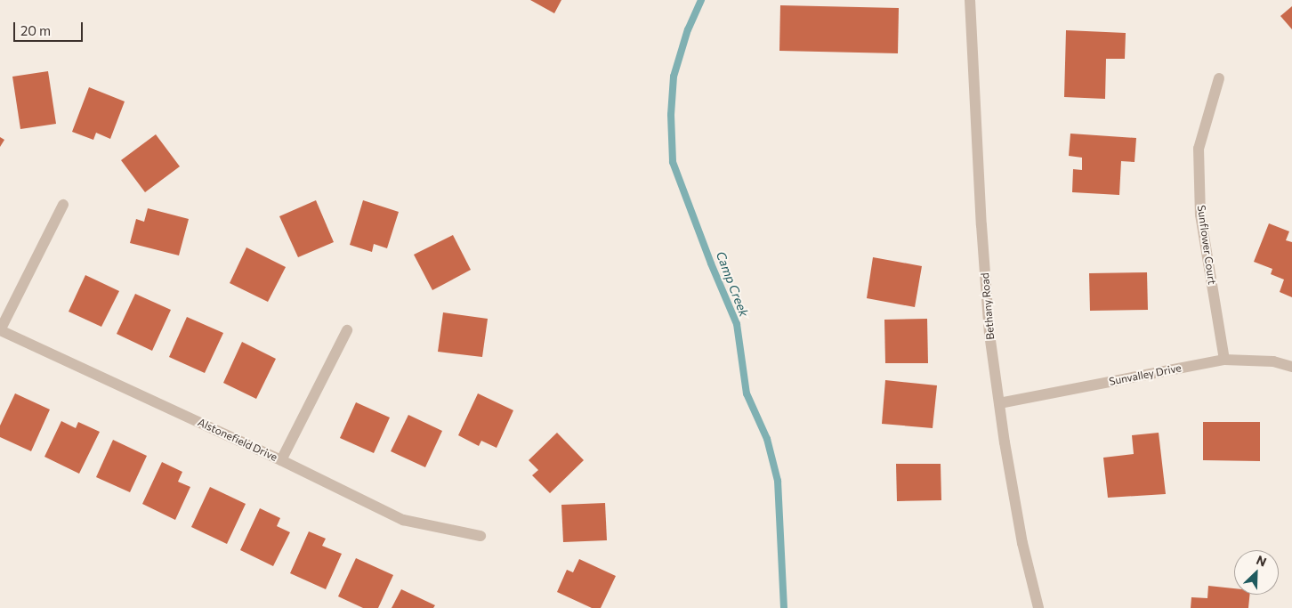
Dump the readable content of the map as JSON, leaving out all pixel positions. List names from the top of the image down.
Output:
{
  "streets": {
    "street": [
      "Sunflower Court",
      "Bethany Road",
      "Sunvalley Drive",
      "Alstonefield Drive"
    ]
  },
  "crossings": [
    ["Sunflower Court", "Sunvalley Drive"],
    ["Bethany Road", "Sunvalley Drive"]
  ],
  "water": ["Camp Creek"],
  "scale_bar": "20 m",
  "north": "top right"
}
